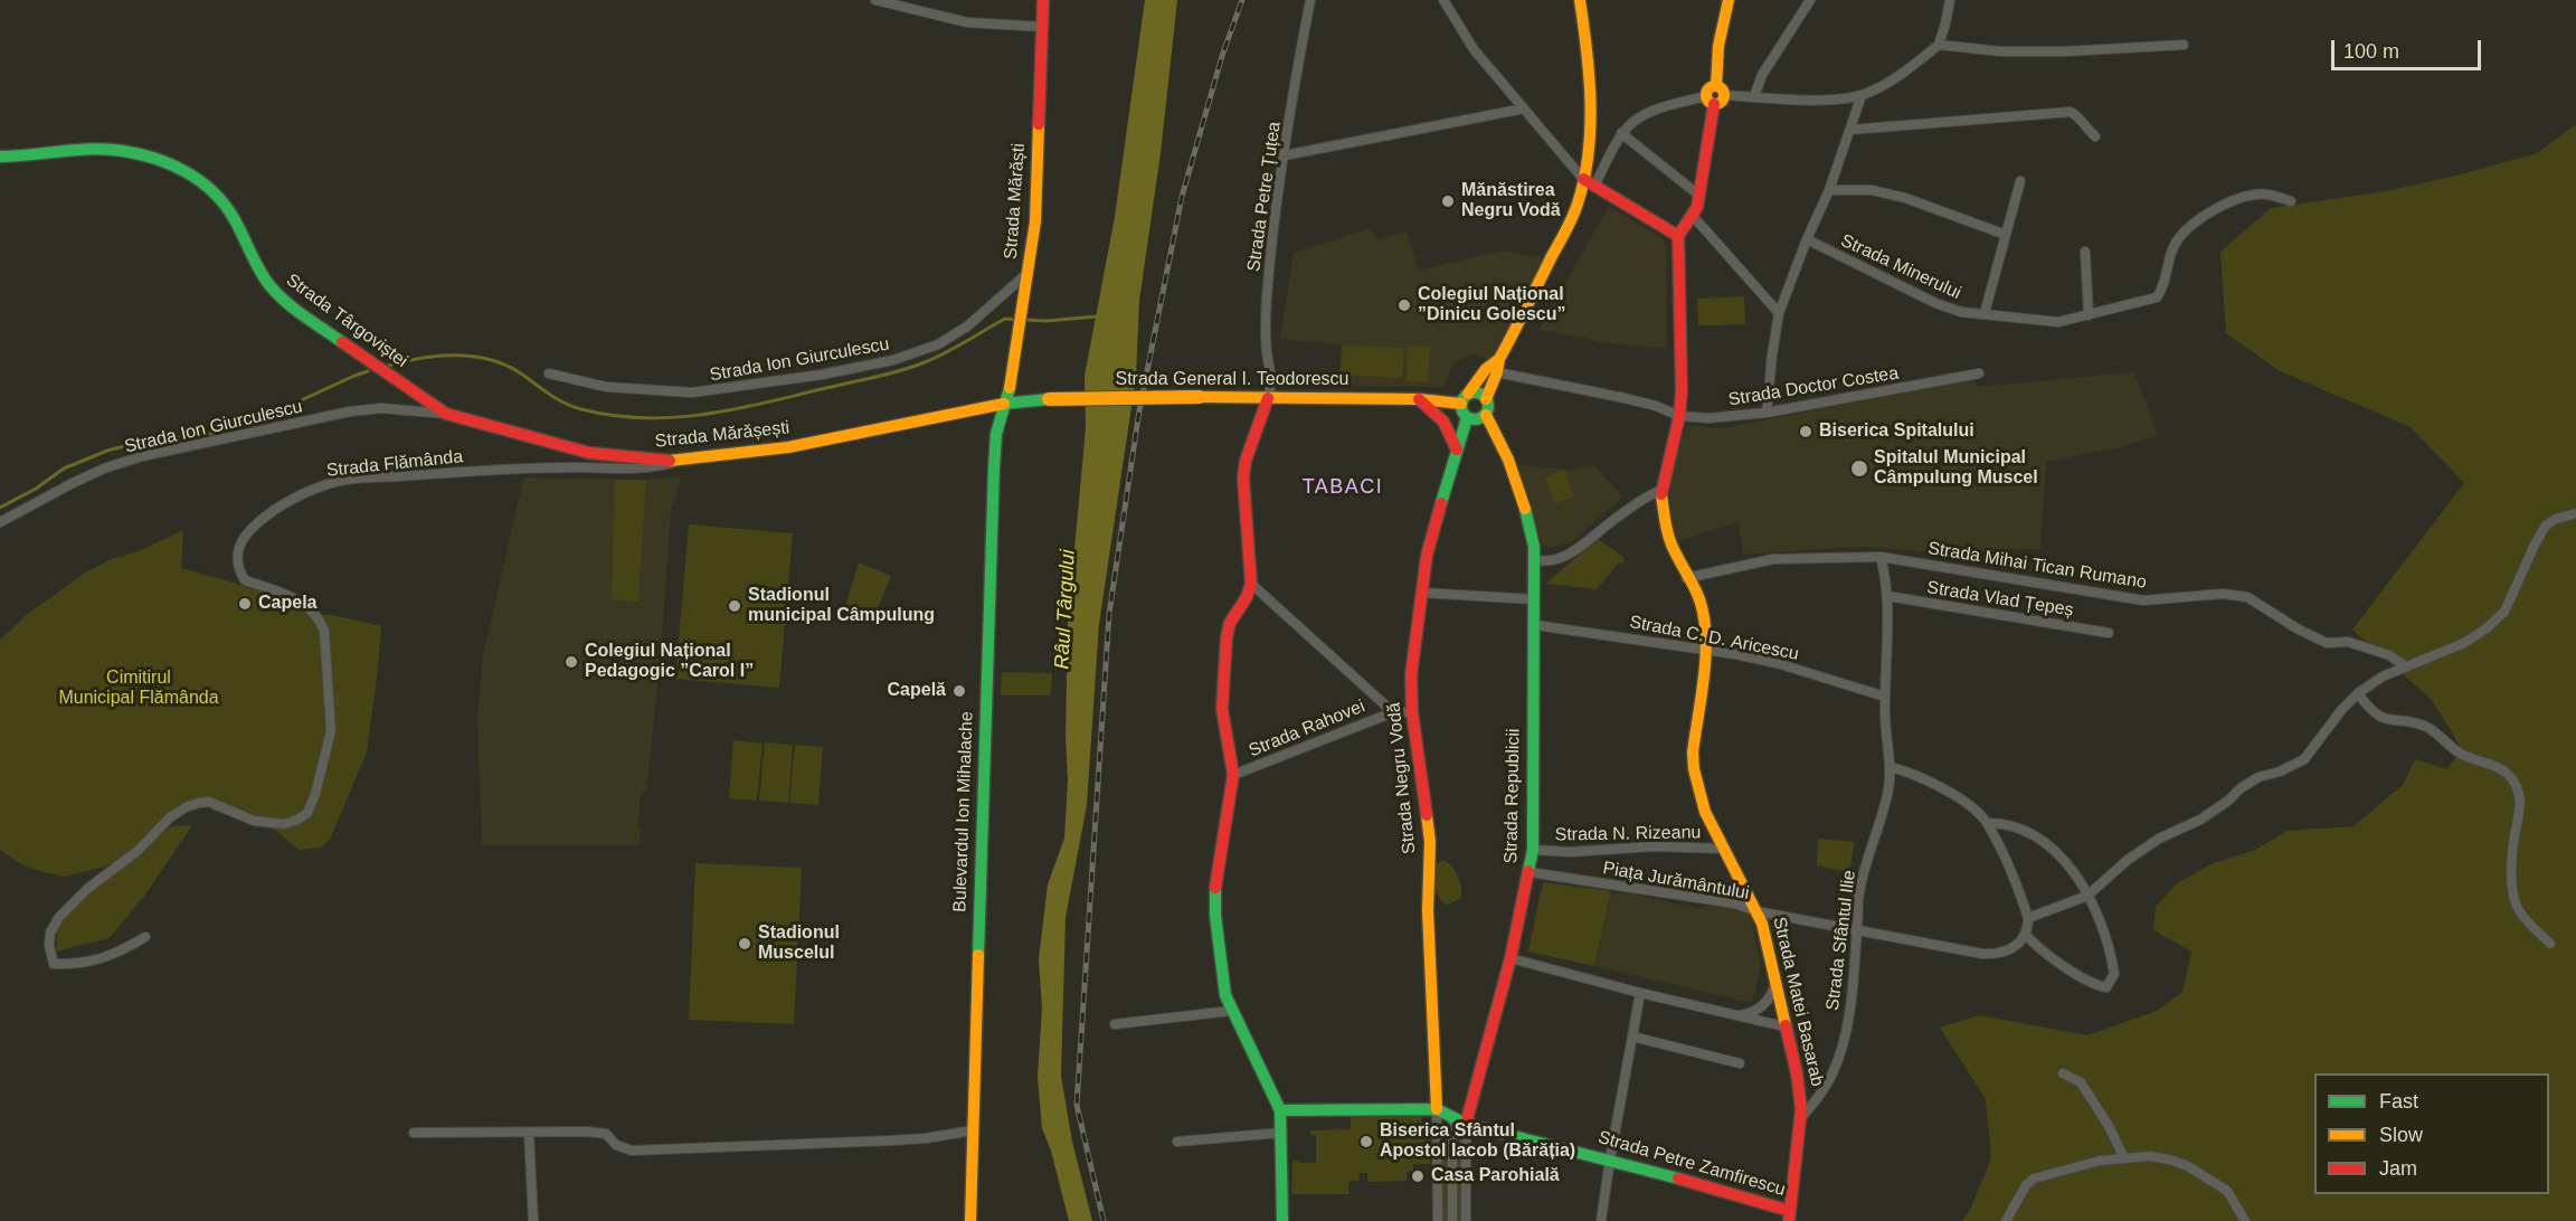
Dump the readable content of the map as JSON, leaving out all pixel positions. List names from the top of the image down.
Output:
{
  "streets": {
    "main road": [
      "Strada Mărăști",
      "Strada Târgoviștei",
      "Strada General I. Teodorescu",
      "Strada Mărășești",
      "Strada Negru Vodă",
      "Strada Republicii",
      "Bulevardul Ion Mihalache",
      "Strada Matei Basarab",
      "Strada Petre Zamfirescu"
    ],
    "street": [
      "Strada Petre Țuțea",
      "Strada Minerului",
      "Strada Ion Giurculescu",
      "Strada Doctor Costea",
      "Strada Flămânda",
      "Strada Mihai Tican Rumano",
      "Strada Vlad Țepeș",
      "Strada C. D. Aricescu",
      "Strada Rahovei",
      "Strada N. Rizeanu",
      "Piața Jurământului",
      "Strada Sfântul Ilie"
    ]
  },
  "crossings": [
    ["Strada Petre Țuțea", "Strada General I. Teodorescu"],
    ["Strada Mărăști", "Strada Ion Giurculescu"],
    ["Strada Mărăști", "Strada General I. Teodorescu"],
    ["Strada Mărăști", "Strada Mărășești"],
    ["Strada Mărăști", "Bulevardul Ion Mihalache"],
    ["Strada Târgoviștei", "Strada Ion Giurculescu"],
    ["Strada Târgoviștei", "Strada Mărășești"],
    ["Strada Ion Giurculescu", "Strada Mărășești"],
    ["Strada General I. Teodorescu", "Strada Mărășești"],
    ["Strada General I. Teodorescu", "Strada Negru Vodă"],
    ["Strada General I. Teodorescu", "Strada Republicii"],
    ["Strada General I. Teodorescu", "Bulevardul Ion Mihalache"],
    ["Strada Doctor Costea", "Strada Matei Basarab"],
    ["Strada Mărășești", "Strada Flămânda"],
    ["Strada Mărășești", "Bulevardul Ion Mihalache"],
    ["Strada Mihai Tican Rumano", "Strada Sfântul Ilie"],
    ["Strada Mihai Tican Rumano", "Strada Matei Basarab"],
    ["Strada Vlad Țepeș", "Strada Sfântul Ilie"],
    ["Strada C. D. Aricescu", "Strada Republicii"],
    ["Strada C. D. Aricescu", "Strada Sfântul Ilie"],
    ["Strada C. D. Aricescu", "Strada Matei Basarab"],
    ["Strada Negru Vodă", "Strada Republicii"],
    ["Strada Negru Vodă", "Strada Petre Zamfirescu"],
    ["Strada Republicii", "Strada N. Rizeanu"],
    ["Strada Republicii", "Piața Jurământului"],
    ["Strada Republicii", "Strada Petre Zamfirescu"],
    ["Strada N. Rizeanu", "Strada Matei Basarab"],
    ["Piața Jurământului", "Strada Sfântul Ilie"],
    ["Piața Jurământului", "Strada Matei Basarab"],
    ["Strada Sfântul Ilie", "Strada Matei Basarab"],
    ["Strada Matei Basarab", "Strada Petre Zamfirescu"]
  ],
  "districts": ["TABACI"],
  "water": ["Râul Târgului"],
  "parks": ["Cimitirul Municipal Flămânda"],
  "places": [
    "Mănăstirea Negru Vodă",
    "Colegiul Național ”Dinicu Golescu”",
    "Biserica Spitalului",
    "Spitalul Municipal Câmpulung Muscel",
    "Capela",
    "Stadionul municipal Câmpulung",
    "Colegiul Național Pedagogic ”Carol I”",
    "Capelă",
    "Stadionul Muscelul",
    "Biserica Sfântul Apostol Iacob (Bărăția)",
    "Casa Parohială"
  ],
  "legend": ["Fast", "Slow", "Jam"],
  "scale_bar": "100 m"
}
